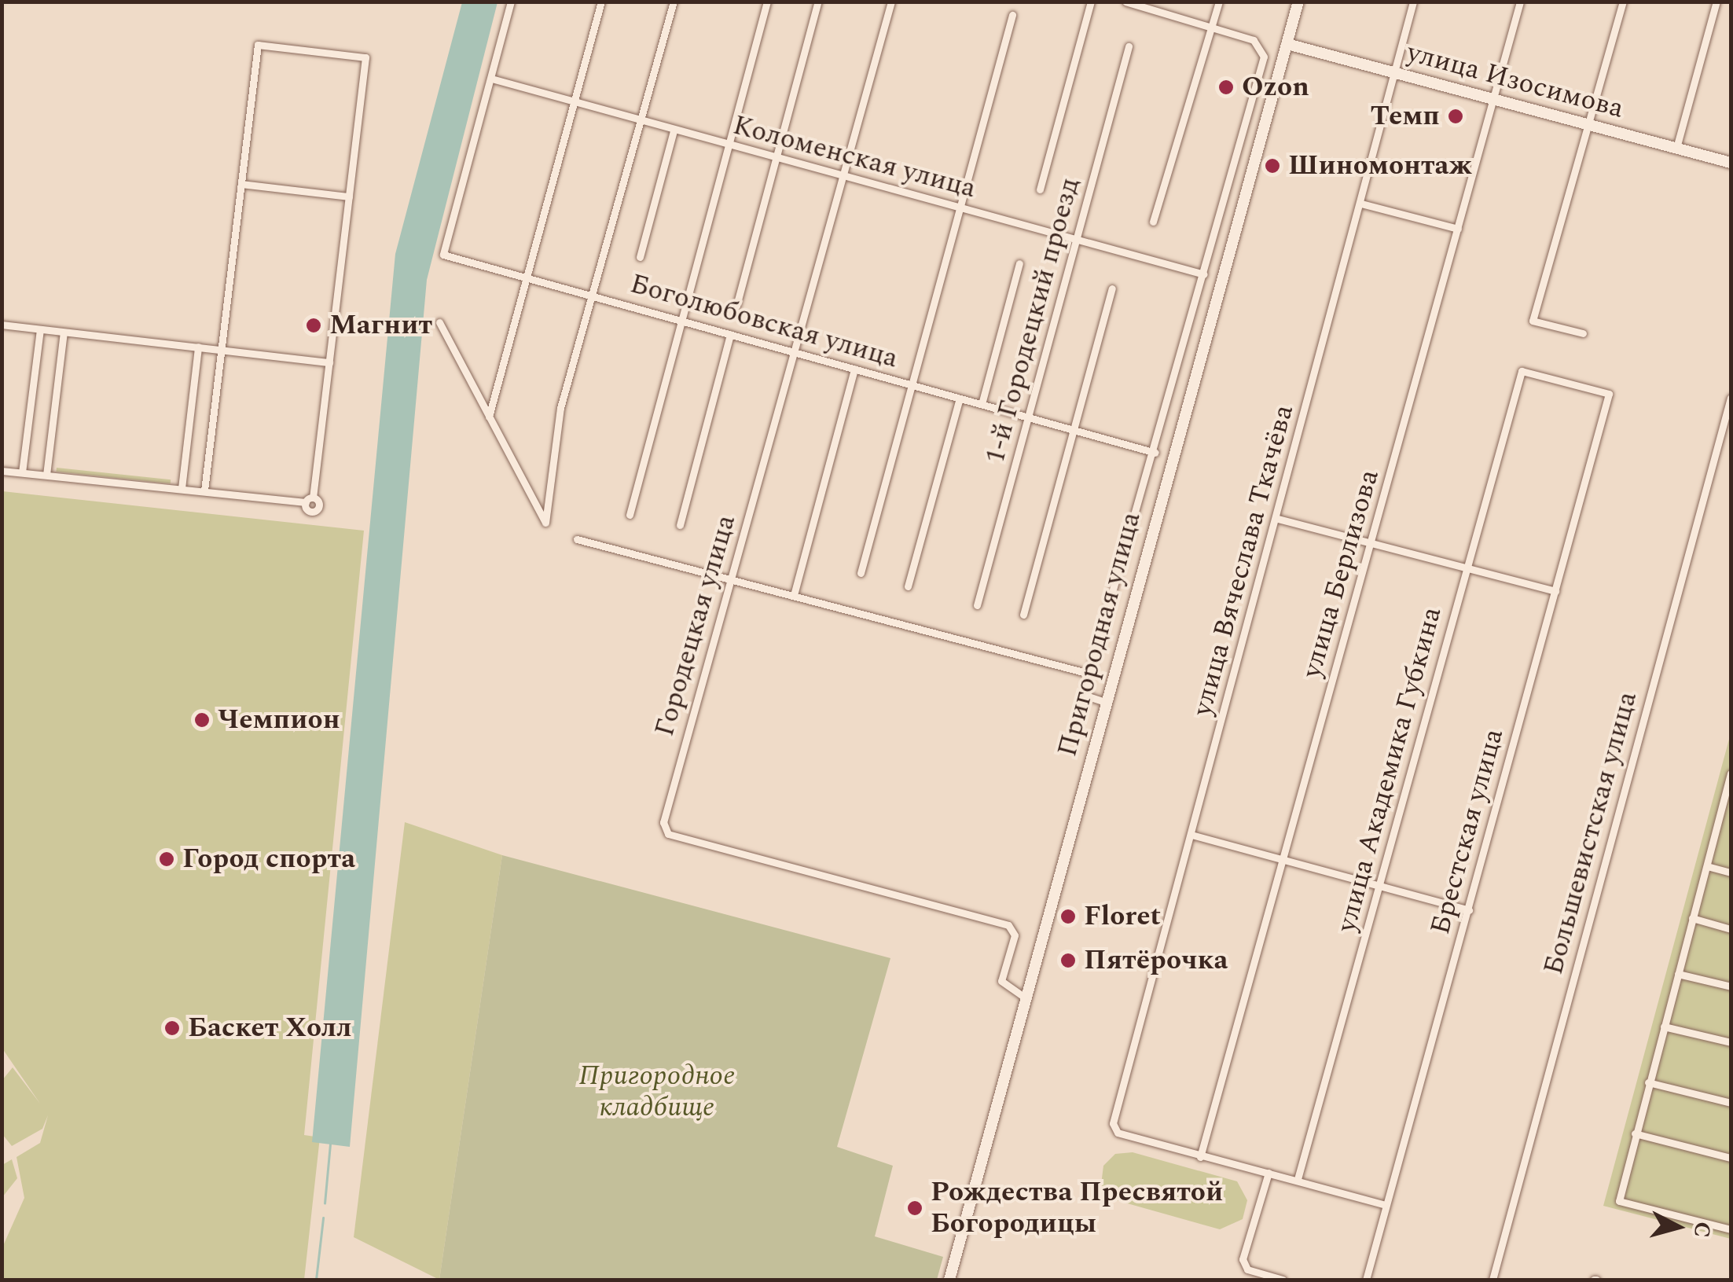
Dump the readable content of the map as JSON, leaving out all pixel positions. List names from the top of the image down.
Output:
{
  "streets": {
    "street": [
      "улица Изосимова",
      "Коломенская улица",
      "1-й Городецкий проезд",
      "Боголюбовская улица",
      "улица Вячеслава Ткачёва",
      "улица Берлизова",
      "Городецкая улица",
      "Пригородная улица",
      "улица Академика Губкина",
      "Брестская улица",
      "Большевистская улица"
    ]
  },
  "crossings": [
    ["улица Изосимова", "улица Вячеслава Ткачёва"],
    ["улица Изосимова", "улица Берлизова"],
    ["улица Изосимова", "Пригородная улица"],
    ["Коломенская улица", "1-й Городецкий проезд"],
    ["Коломенская улица", "Боголюбовская улица"],
    ["Коломенская улица", "Городецкая улица"],
    ["1-й Городецкий проезд", "Боголюбовская улица"],
    ["Боголюбовская улица", "Городецкая улица"],
    ["улица Вячеслава Ткачёва", "улица Берлизова"],
    ["Городецкая улица", "Пригородная улица"],
    ["улица Академика Губкина", "Брестская улица"]
  ],
  "parks": ["Пригородное кладбище"],
  "places": [
    "Ozon",
    "Темп",
    "Шиномонтаж",
    "Магнит",
    "Чемпион",
    "Город спорта",
    "Floret",
    "Пятёрочка",
    "Баскет Холл",
    "Рождества Пресвятой Богородицы"
  ],
  "north": "right"
}
